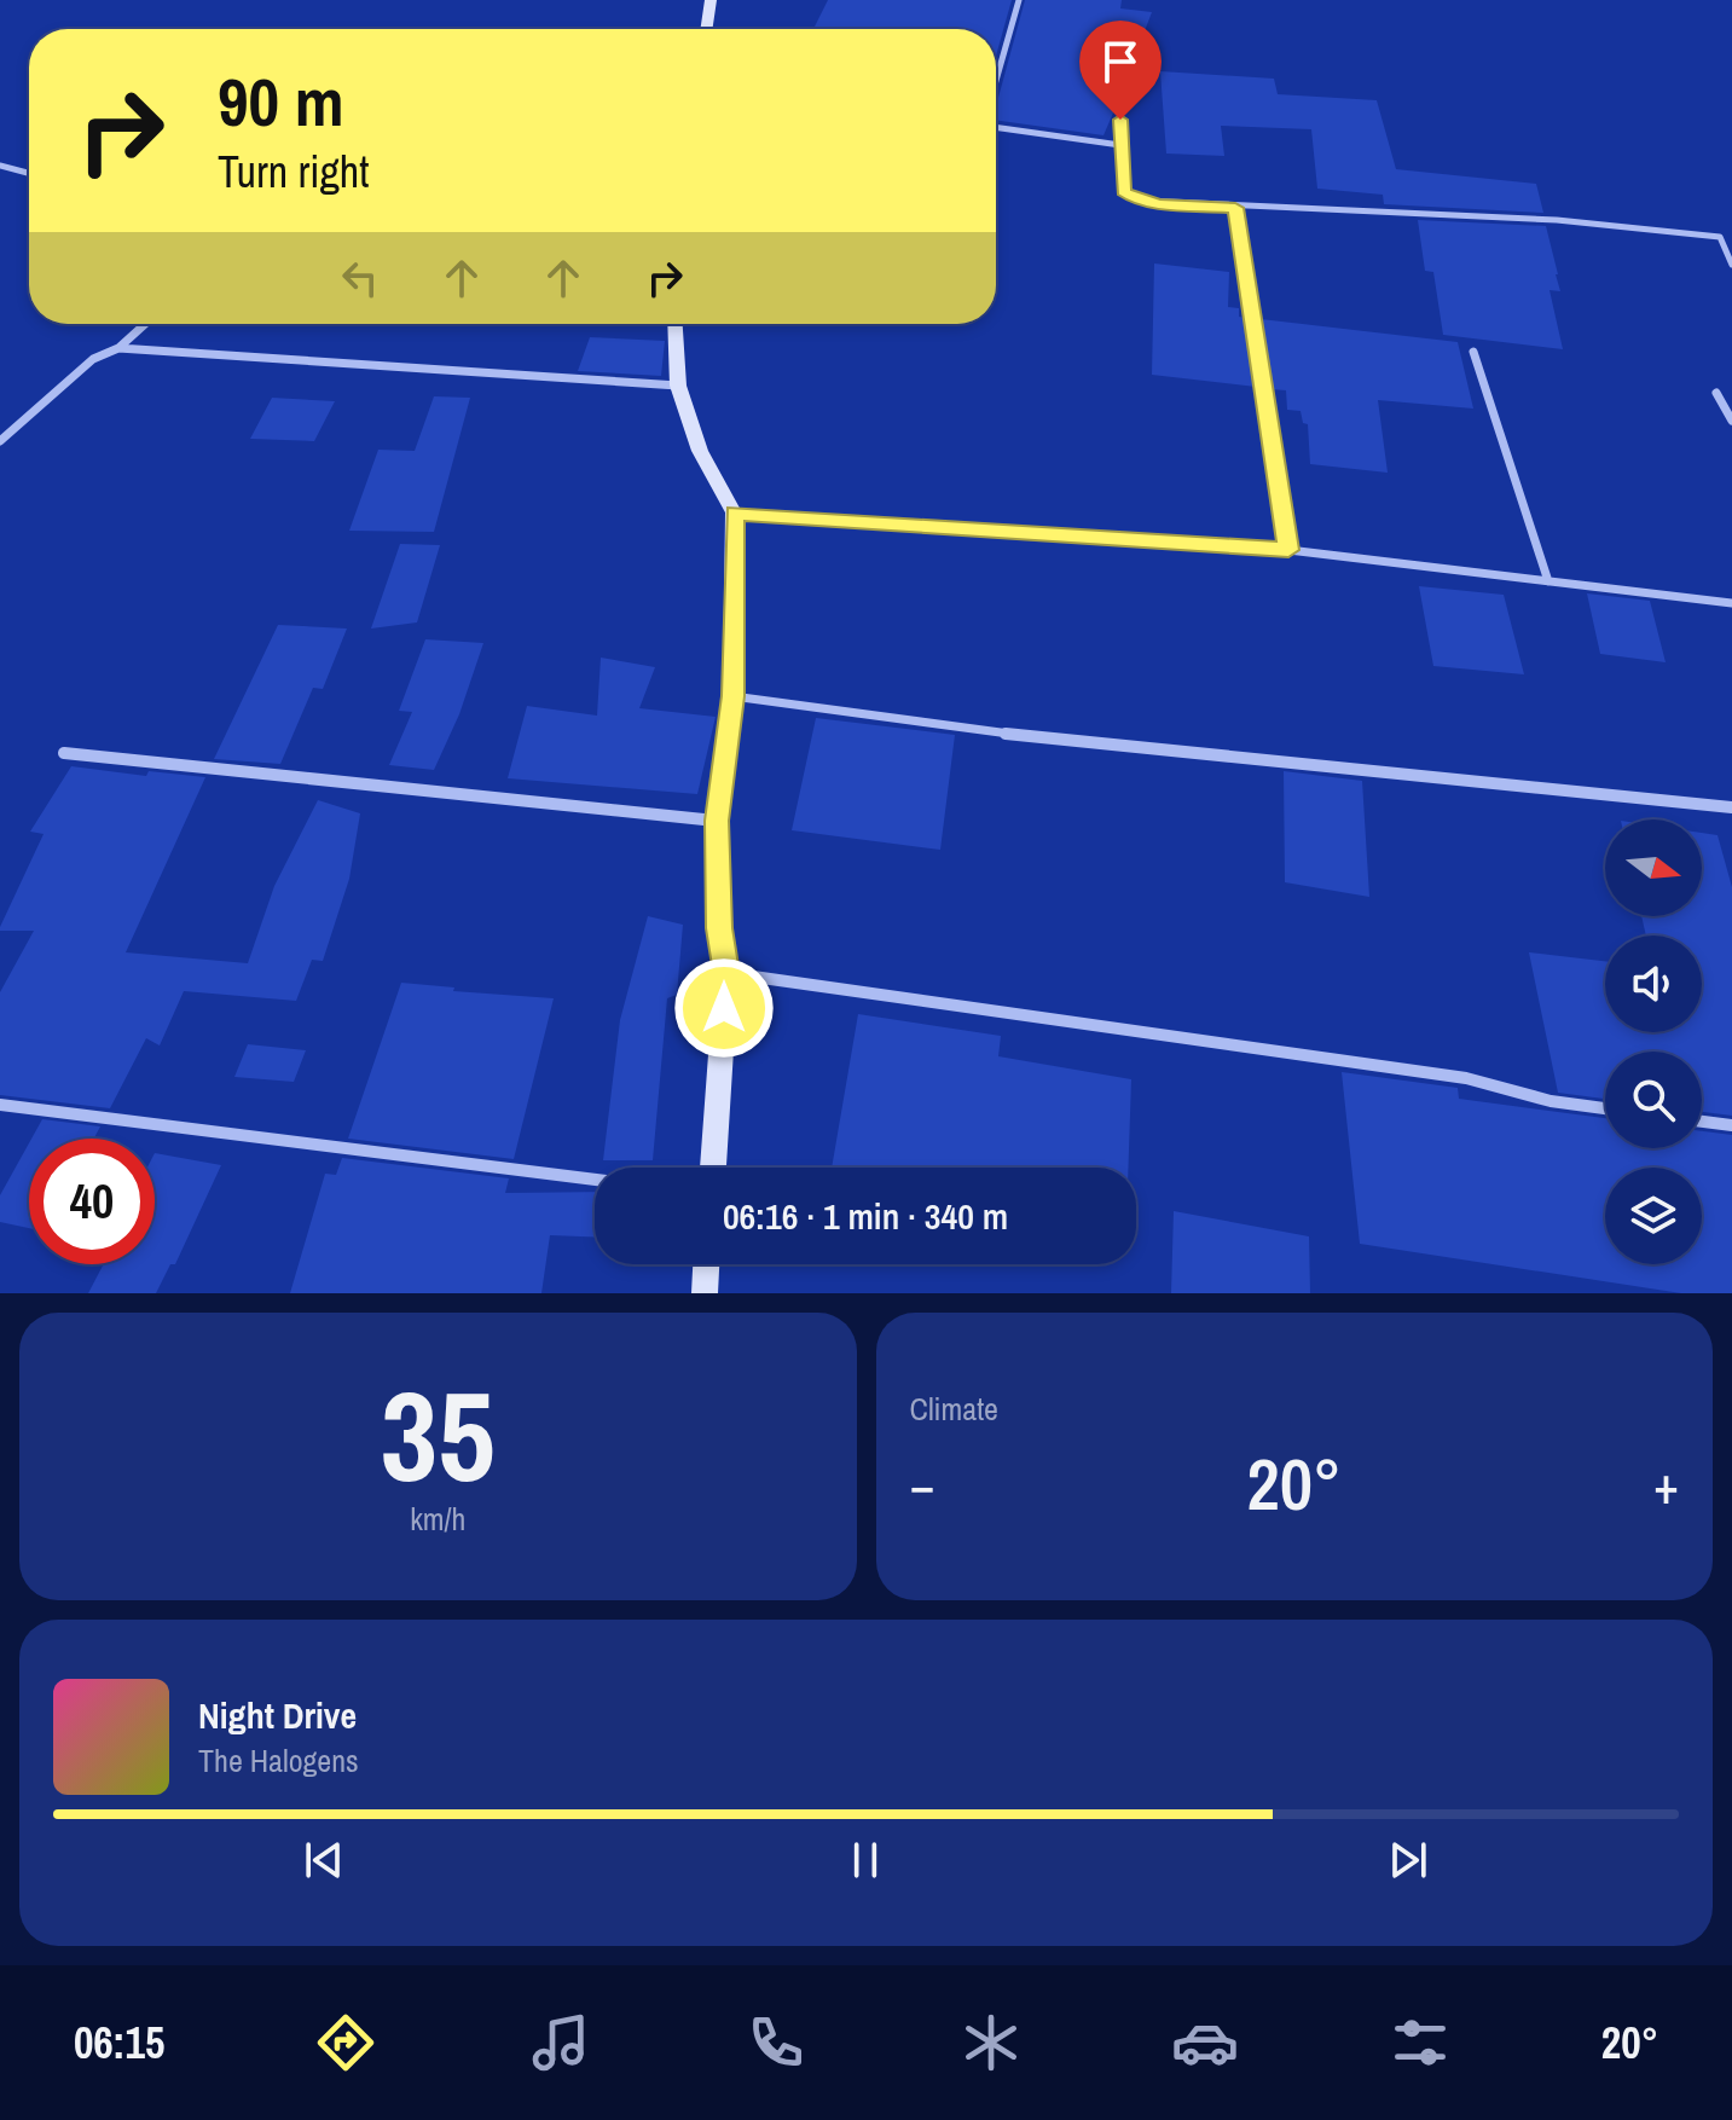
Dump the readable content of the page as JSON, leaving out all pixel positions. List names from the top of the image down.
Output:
{
  "north": "right",
  "page": {
    "turn": ["90 m", "Turn right"],
    "limit": "40",
    "trip": "06:16 · 1 min · 340 m",
    "tile": [
      ["35", "km/h"],
      "Climate"
    ],
    "heat": ["−", "20°", "+"],
    "song": ["Night Drive", "The Halogens"],
    "tabs": ["06:15", "20°"]
  }
}
